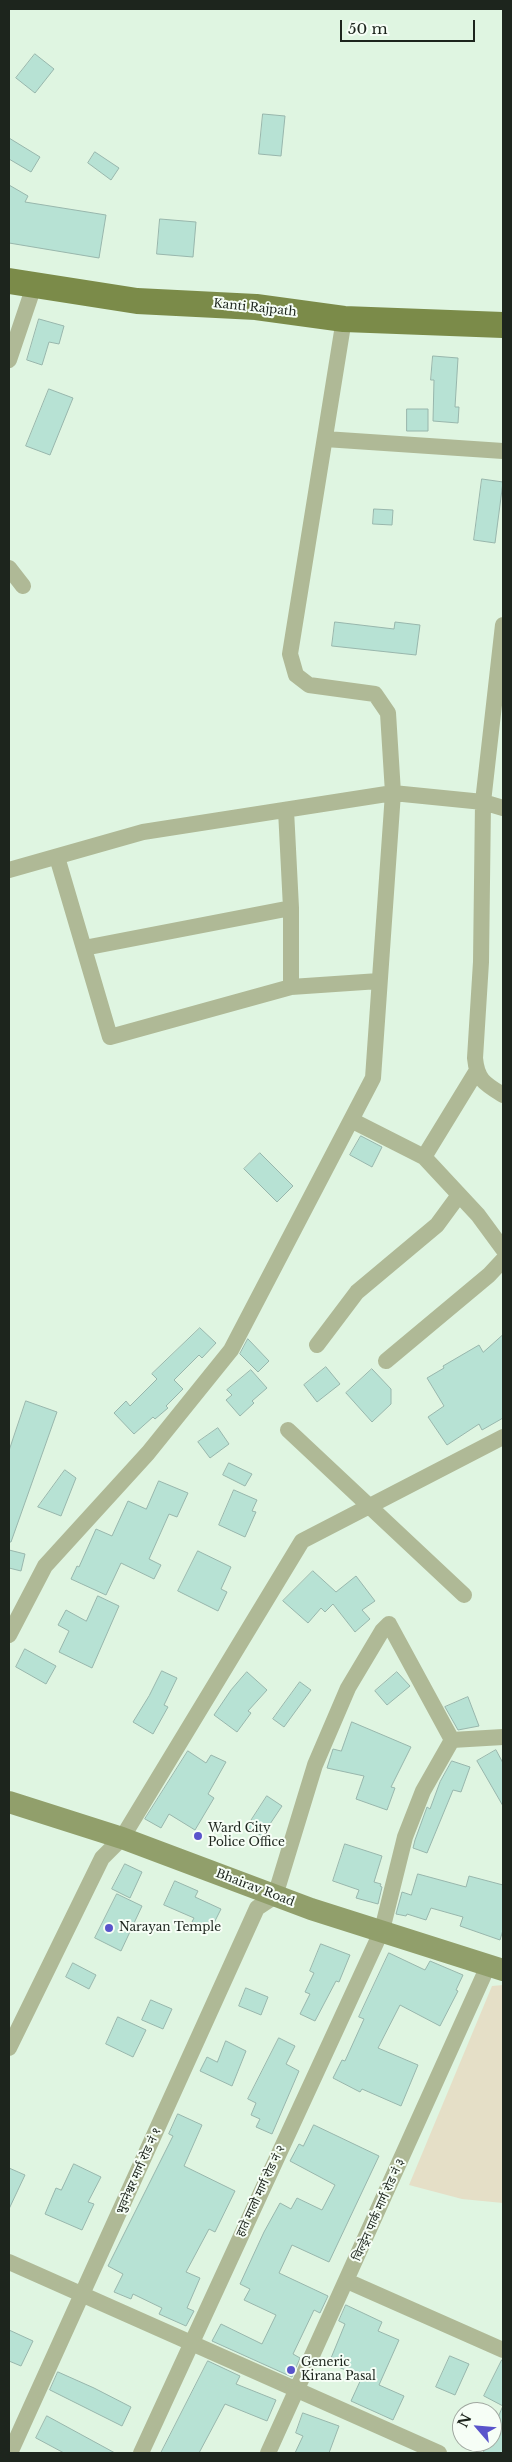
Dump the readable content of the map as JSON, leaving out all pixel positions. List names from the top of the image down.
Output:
{
  "streets": {
    "main road": ["Kanti Rajpath", "Bhairav Road"],
    "street": ["भुवनेश्वर मार्ग रोड नं १", "हाते मालो मार्ग रोड नं २", "चिल्ड्रेन पार्क मार्ग रोड नं ३"]
  },
  "crossings": [
    ["Bhairav Road", "भुवनेश्वर मार्ग रोड नं १"],
    ["Bhairav Road", "हाते मालो मार्ग रोड नं २"],
    ["Bhairav Road", "चिल्ड्रेन पार्क मार्ग रोड नं ३"]
  ],
  "places": ["Ward City Police Office", "Narayan Temple", "Generic Kirana Pasal"],
  "scale_bar": "50 m",
  "north": "top left"
}
